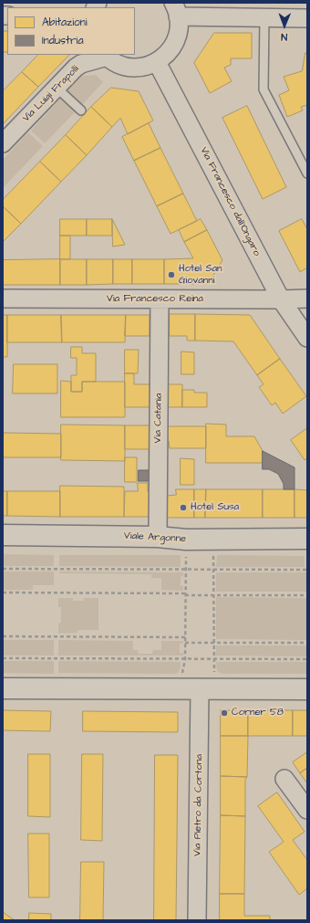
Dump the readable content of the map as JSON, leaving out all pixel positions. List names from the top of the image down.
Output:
{
  "streets": {
    "street": [
      "Via Luigi Frapolli",
      "Via Francesco dall'Ongaro",
      "Via Francesco Reina",
      "Via Catania",
      "Viale Argonne",
      "Via Pietro da Cortona"
    ]
  },
  "crossings": [
    ["Via Francesco dall'Ongaro", "Via Francesco Reina"],
    ["Via Francesco Reina", "Via Catania"],
    ["Via Catania", "Viale Argonne"]
  ],
  "places": ["Hotel San Giovanni", "Hotel Susa", "Corner 58"],
  "legend": ["Abitazioni", "Industria"],
  "north": "bottom"
}
